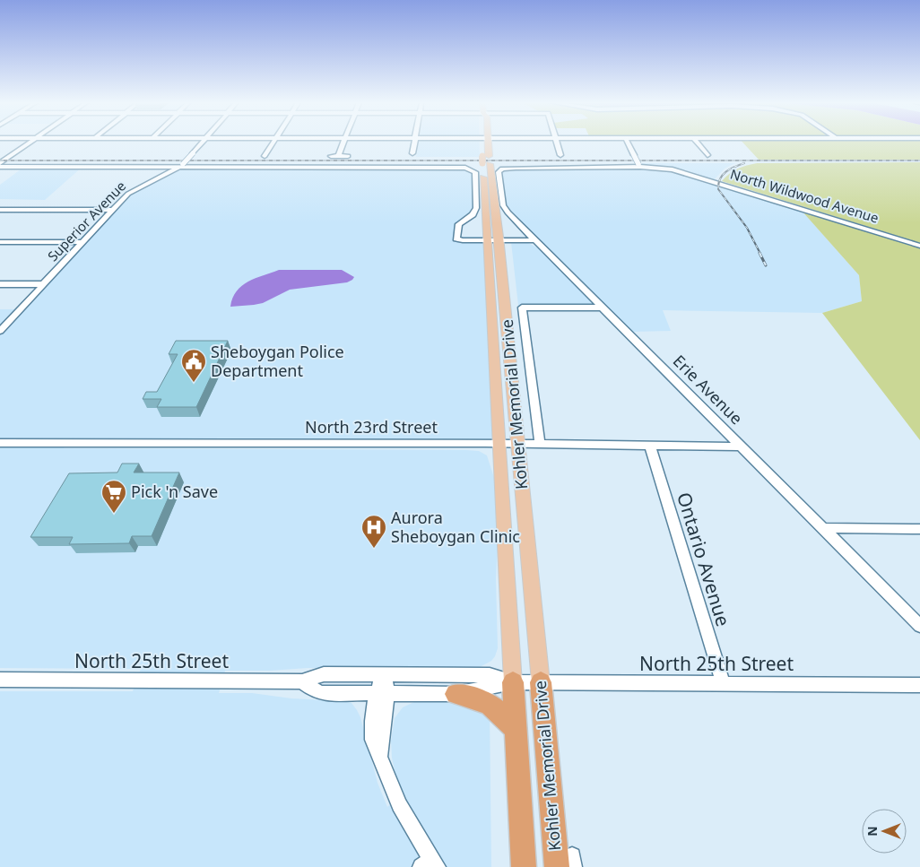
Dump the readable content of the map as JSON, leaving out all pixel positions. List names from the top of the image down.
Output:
{
  "streets": {
    "highway": ["Kohler Memorial Drive"],
    "street": [
      "North Wildwood Avenue",
      "Superior Avenue",
      "Erie Avenue",
      "North 23rd Street",
      "Ontario Avenue",
      "North 25th Street"
    ]
  },
  "crossings": [
    ["North Wildwood Avenue", "Erie Avenue"],
    ["Erie Avenue", "North 23rd Street"],
    ["Kohler Memorial Drive", "North 23rd Street"],
    ["Kohler Memorial Drive", "North 25th Street"],
    ["North 23rd Street", "Ontario Avenue"],
    ["Ontario Avenue", "North 25th Street"]
  ],
  "places": {
    "public building": ["Sheboygan Police Department"],
    "supermarket": ["Pick 'n Save"],
    "hospital": ["Aurora Sheboygan Clinic"]
  },
  "north": "left"
}
